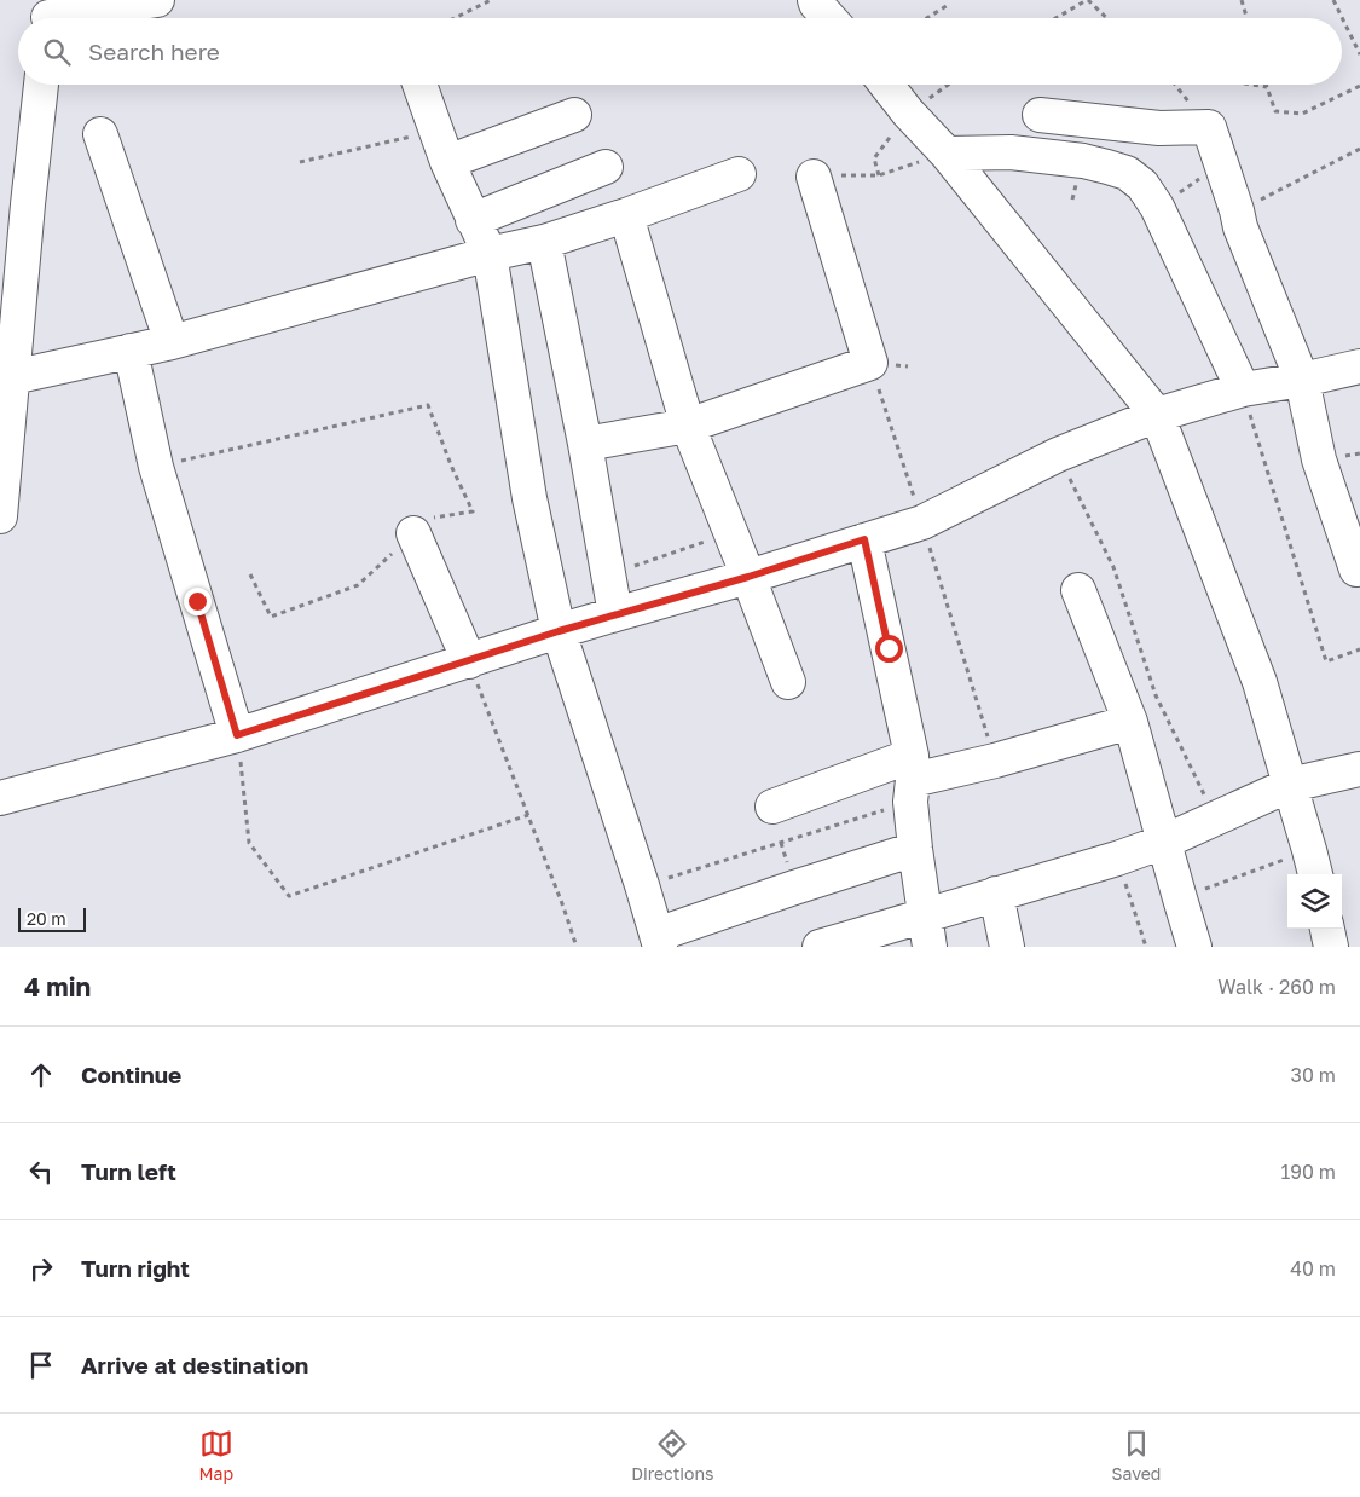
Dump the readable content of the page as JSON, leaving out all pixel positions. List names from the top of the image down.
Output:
{
  "scale_bar": "20 m",
  "page": {
    "search": "Search here",
    "scale": "20 m",
    "heading": ["4 min", "Walk · 260 m"],
    "list": [
      ["Continue", "30 m"],
      ["Turn left", "190 m"],
      ["Turn right", "40 m"],
      "Arrive at destination"
    ],
    "nav": ["Map", "Directions", "Saved"]
  }
}
